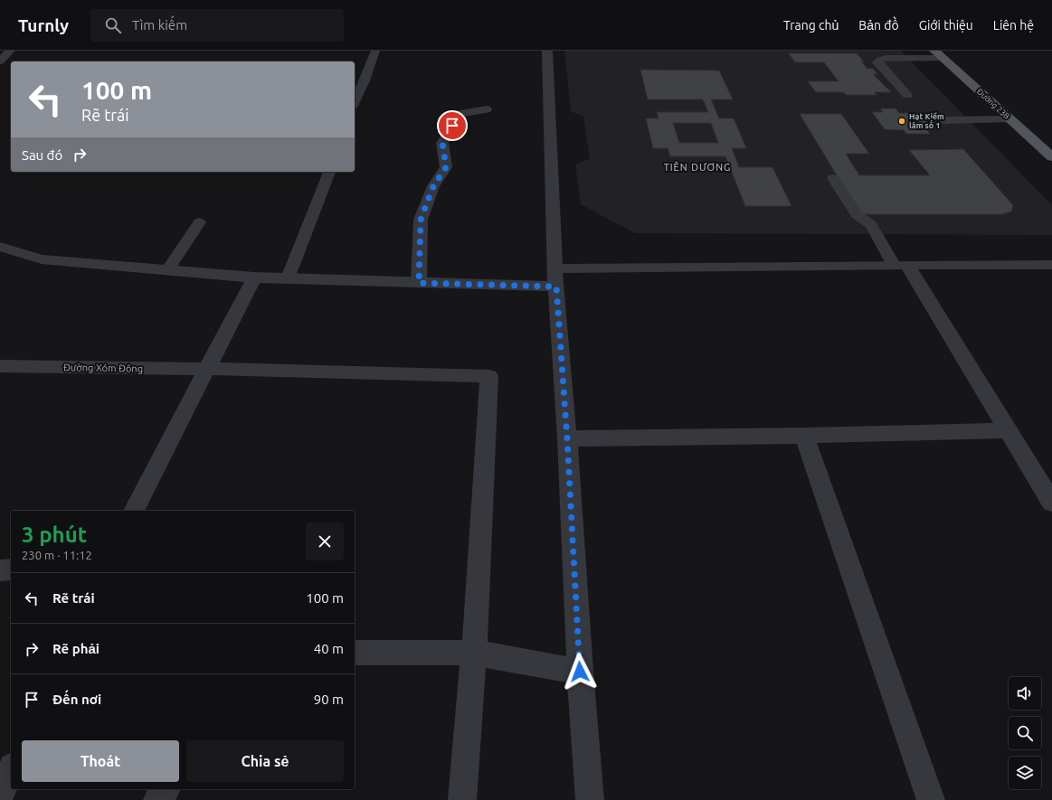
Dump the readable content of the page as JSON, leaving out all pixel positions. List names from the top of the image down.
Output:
{
  "streets": {
    "main road": ["Đường 23B"],
    "street": ["Đường Xóm Đông"]
  },
  "districts": ["TIÊN DƯƠNG"],
  "places": ["Hạt Kiểm lâm số 1"],
  "page": {
    "header": "Turnly",
    "search": "Tìm kiếm",
    "nav": [
      "Trang chủ",
      "Bản đồ",
      "Giới thiệu",
      "Liên hệ"
    ],
    "turn": ["100 m", "Rẽ trái"],
    "then": "Sau đó",
    "heading": ["3 phút", "230 m · 11:12"],
    "list": [
      {
        "name": "Rẽ trái",
        "value": "100 m"
      },
      {
        "name": "Rẽ phải",
        "value": "40 m"
      },
      {
        "name": "Đến nơi",
        "value": "90 m"
      }
    ],
    "buttons": ["Thoát", "Chia sẻ"]
  }
}
